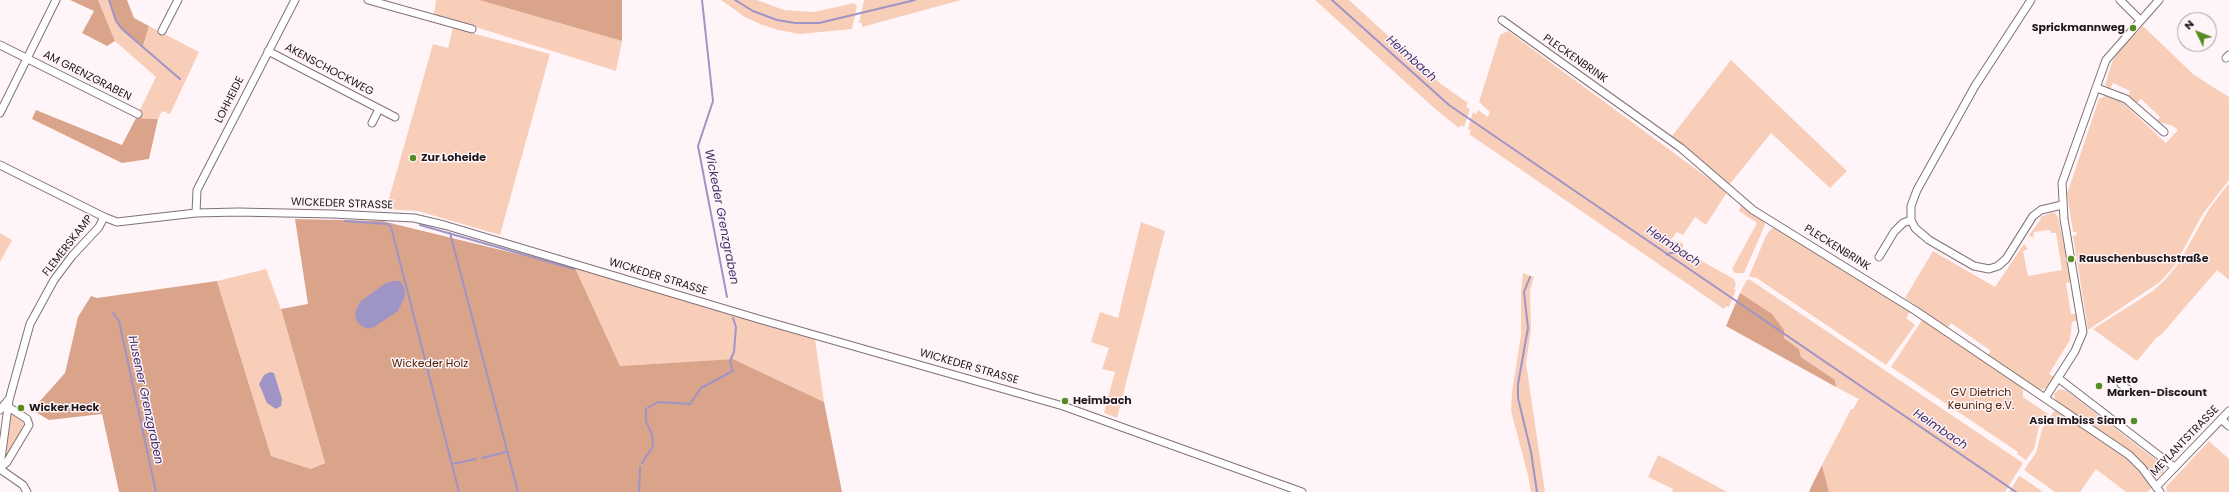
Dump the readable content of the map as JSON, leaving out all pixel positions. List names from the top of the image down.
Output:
{
  "streets": {
    "street": [
      "PLECKENBRINK",
      "AKENSCHOCKWEG",
      "AM GRENZGRABEN",
      "LOHHEIDE",
      "WICKEDER STRASSE",
      "FLEMERSKAMP",
      "MEYLANTSTRASSE"
    ]
  },
  "crossings": [
    ["PLECKENBRINK", "MEYLANTSTRASSE"],
    ["AKENSCHOCKWEG", "LOHHEIDE"],
    ["LOHHEIDE", "WICKEDER STRASSE"],
    ["WICKEDER STRASSE", "FLEMERSKAMP"]
  ],
  "water": ["Heimbach", "Wickeder Grenzgraben", "Husener Grenzgraben"],
  "parks": ["Wickeder Holz", "GV Dietrich Keuning e.V."],
  "places": [
    "Sprickmannweg",
    "Zur Loheide",
    "Rauschenbuschstraße",
    "Netto Marken-Discount",
    "Heimbach",
    "Wicker Heck",
    "Asia Imbiss Siam"
  ],
  "north": "top left"
}
